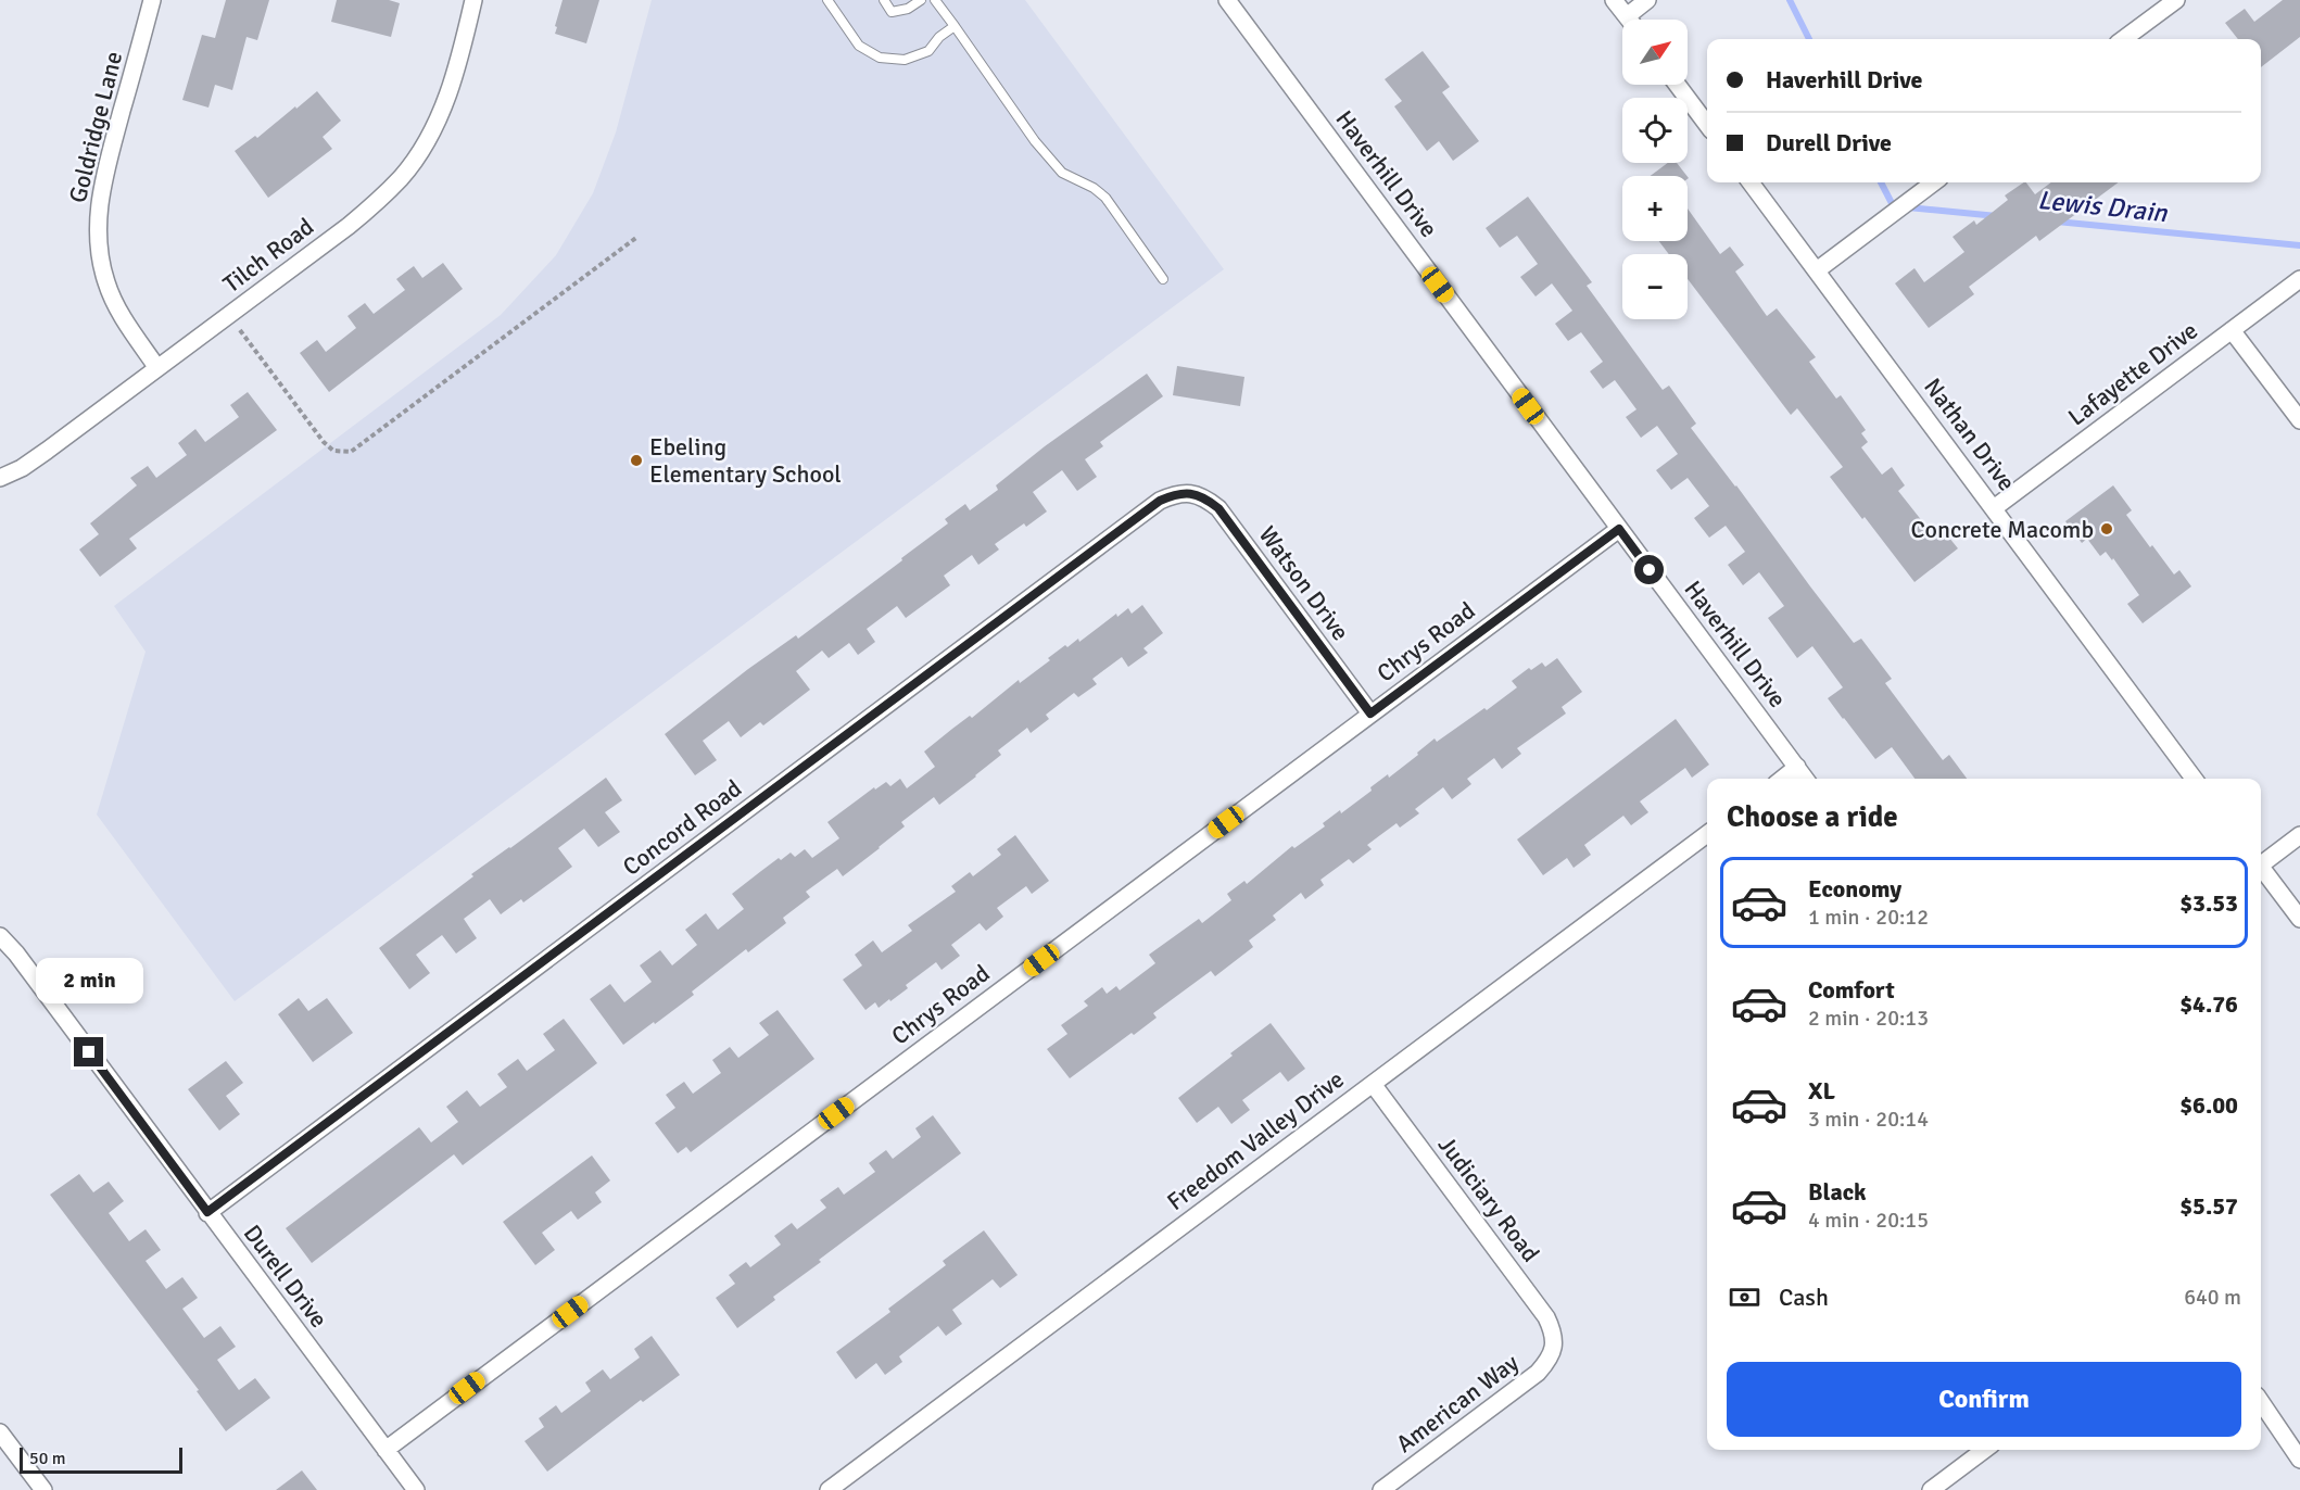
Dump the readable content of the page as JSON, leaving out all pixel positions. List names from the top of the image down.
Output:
{
  "streets": {
    "street": [
      "Goldridge Lane",
      "Haverhill Drive",
      "Tilch Road",
      "Lafayette Drive",
      "Nathan Drive",
      "Watson Drive",
      "Chrys Road",
      "Concord Road",
      "Freedom Valley Drive",
      "Judiciary Road",
      "Durell Drive",
      "American Way"
    ]
  },
  "crossings": [
    ["Goldridge Lane", "Tilch Road"],
    ["Haverhill Drive", "Chrys Road"],
    ["Lafayette Drive", "Nathan Drive"],
    ["Watson Drive", "Chrys Road"],
    ["Watson Drive", "Concord Road"],
    ["Chrys Road", "Durell Drive"],
    ["Concord Road", "Durell Drive"],
    ["Freedom Valley Drive", "Judiciary Road"],
    ["Judiciary Road", "American Way"]
  ],
  "water": ["Lewis Drain"],
  "places": ["Ebeling Elementary School", "Concrete Macomb"],
  "scale_bar": "50 m",
  "north": "top right",
  "page": {
    "map_buttons": ["+", "−"],
    "banner": ["Haverhill Drive", "Durell Drive"],
    "heading": "Choose a ride",
    "list": [
      {
        "name": "Economy",
        "note": "1 min · 20:12",
        "value": "$3.53"
      },
      {
        "name": "Comfort",
        "note": "2 min · 20:13",
        "value": "$4.76"
      },
      {
        "name": "XL",
        "note": "3 min · 20:14",
        "value": "$6.00"
      },
      {
        "name": "Black",
        "note": "4 min · 20:15",
        "value": "$5.57"
      }
    ],
    "bubble": "2 min",
    "pay": ["Cash", "640 m"],
    "buttons": "Confirm",
    "scale": "50 m"
  }
}
